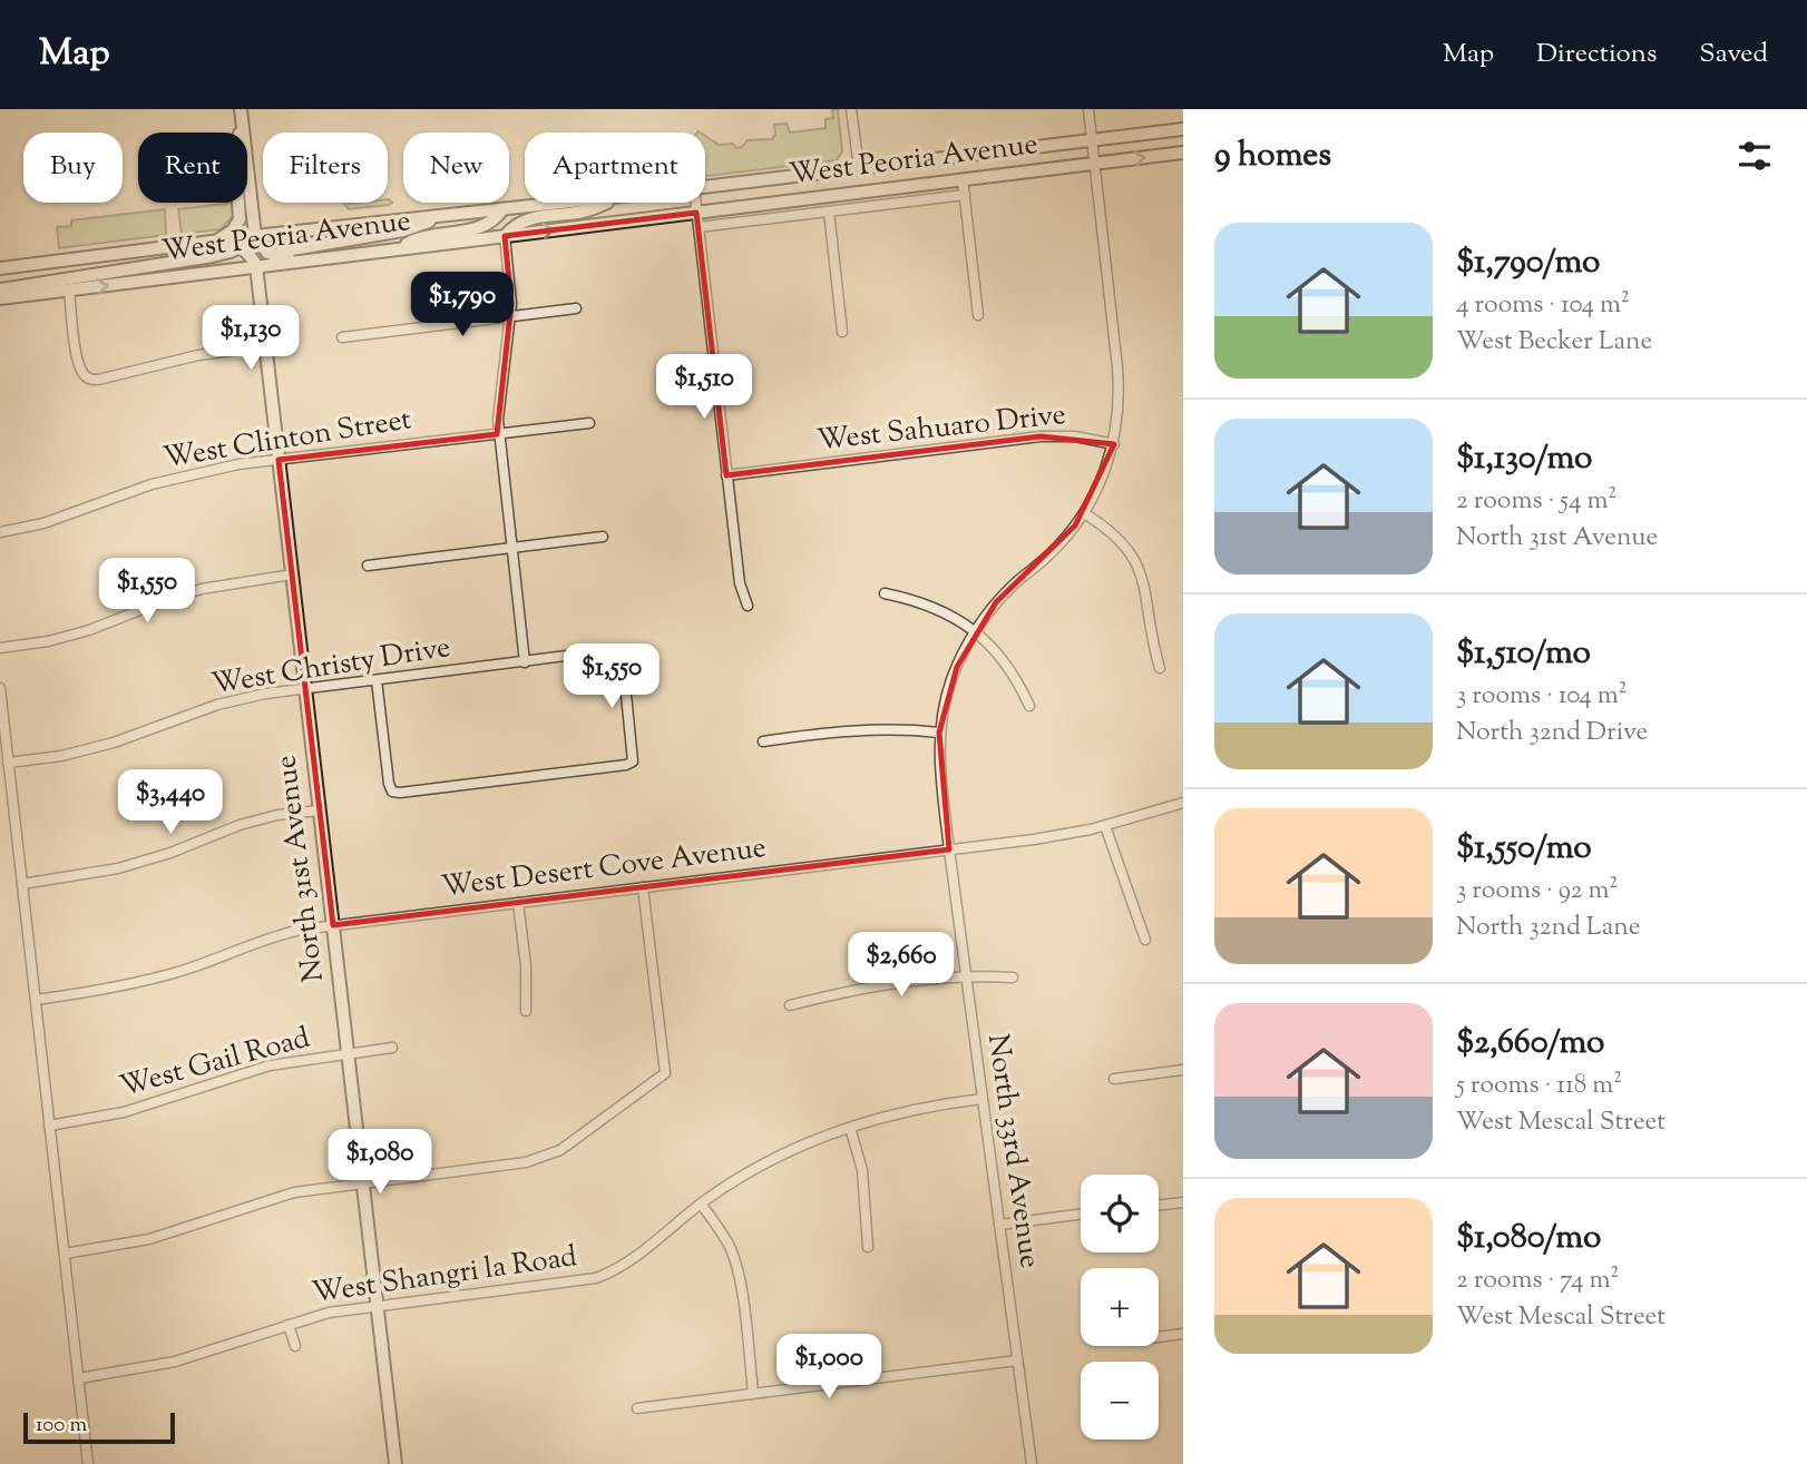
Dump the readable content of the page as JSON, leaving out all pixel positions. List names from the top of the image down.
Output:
{
  "streets": {
    "main road": ["West Peoria Avenue", "North 31st Avenue"],
    "street": [
      "West Sahuaro Drive",
      "West Clinton Street",
      "West Christy Drive",
      "West Desert Cove Avenue",
      "West Gail Road",
      "North 33rd Avenue",
      "West Shangri la Road"
    ]
  },
  "crossings": [
    ["West Peoria Avenue", "North 31st Avenue"],
    ["West Peoria Avenue", "North 33rd Avenue"],
    ["West Sahuaro Drive", "North 33rd Avenue"],
    ["West Clinton Street", "North 31st Avenue"],
    ["West Christy Drive", "North 31st Avenue"],
    ["North 31st Avenue", "West Desert Cove Avenue"],
    ["North 31st Avenue", "West Gail Road"],
    ["North 31st Avenue", "West Shangri la Road"],
    ["West Desert Cove Avenue", "North 33rd Avenue"],
    ["North 33rd Avenue", "West Shangri la Road"]
  ],
  "scale_bar": "100 m",
  "page": {
    "header": "Map",
    "nav": ["Map", "Directions", "Saved"],
    "heading": "9 homes",
    "chip": [
      "Buy",
      "Rent",
      "Filters",
      "New",
      "Apartment"
    ],
    "list": [
      {
        "name": "$1,790/mo",
        "note": "4 rooms · 104 m² · West Becker Lane"
      },
      {
        "name": "$1,130/mo",
        "note": "2 rooms · 54 m² · North 31st Avenue"
      },
      {
        "name": "$1,510/mo",
        "note": "3 rooms · 104 m² · North 32nd Drive"
      },
      {
        "name": "$1,550/mo",
        "note": "3 rooms · 92 m² · North 32nd Lane"
      },
      {
        "name": "$2,660/mo",
        "note": "5 rooms · 118 m² · West Mescal Street"
      },
      {
        "name": "$1,080/mo",
        "note": "2 rooms · 74 m² · West Mescal Street"
      }
    ],
    "price": [
      "$1,790",
      "$1,130",
      "$1,510",
      "$1,550",
      "$1,550",
      "$3,440",
      "$2,660",
      "$1,080",
      "$1,000"
    ],
    "map_buttons": ["+", "−"],
    "scale": "100 m"
  }
}
